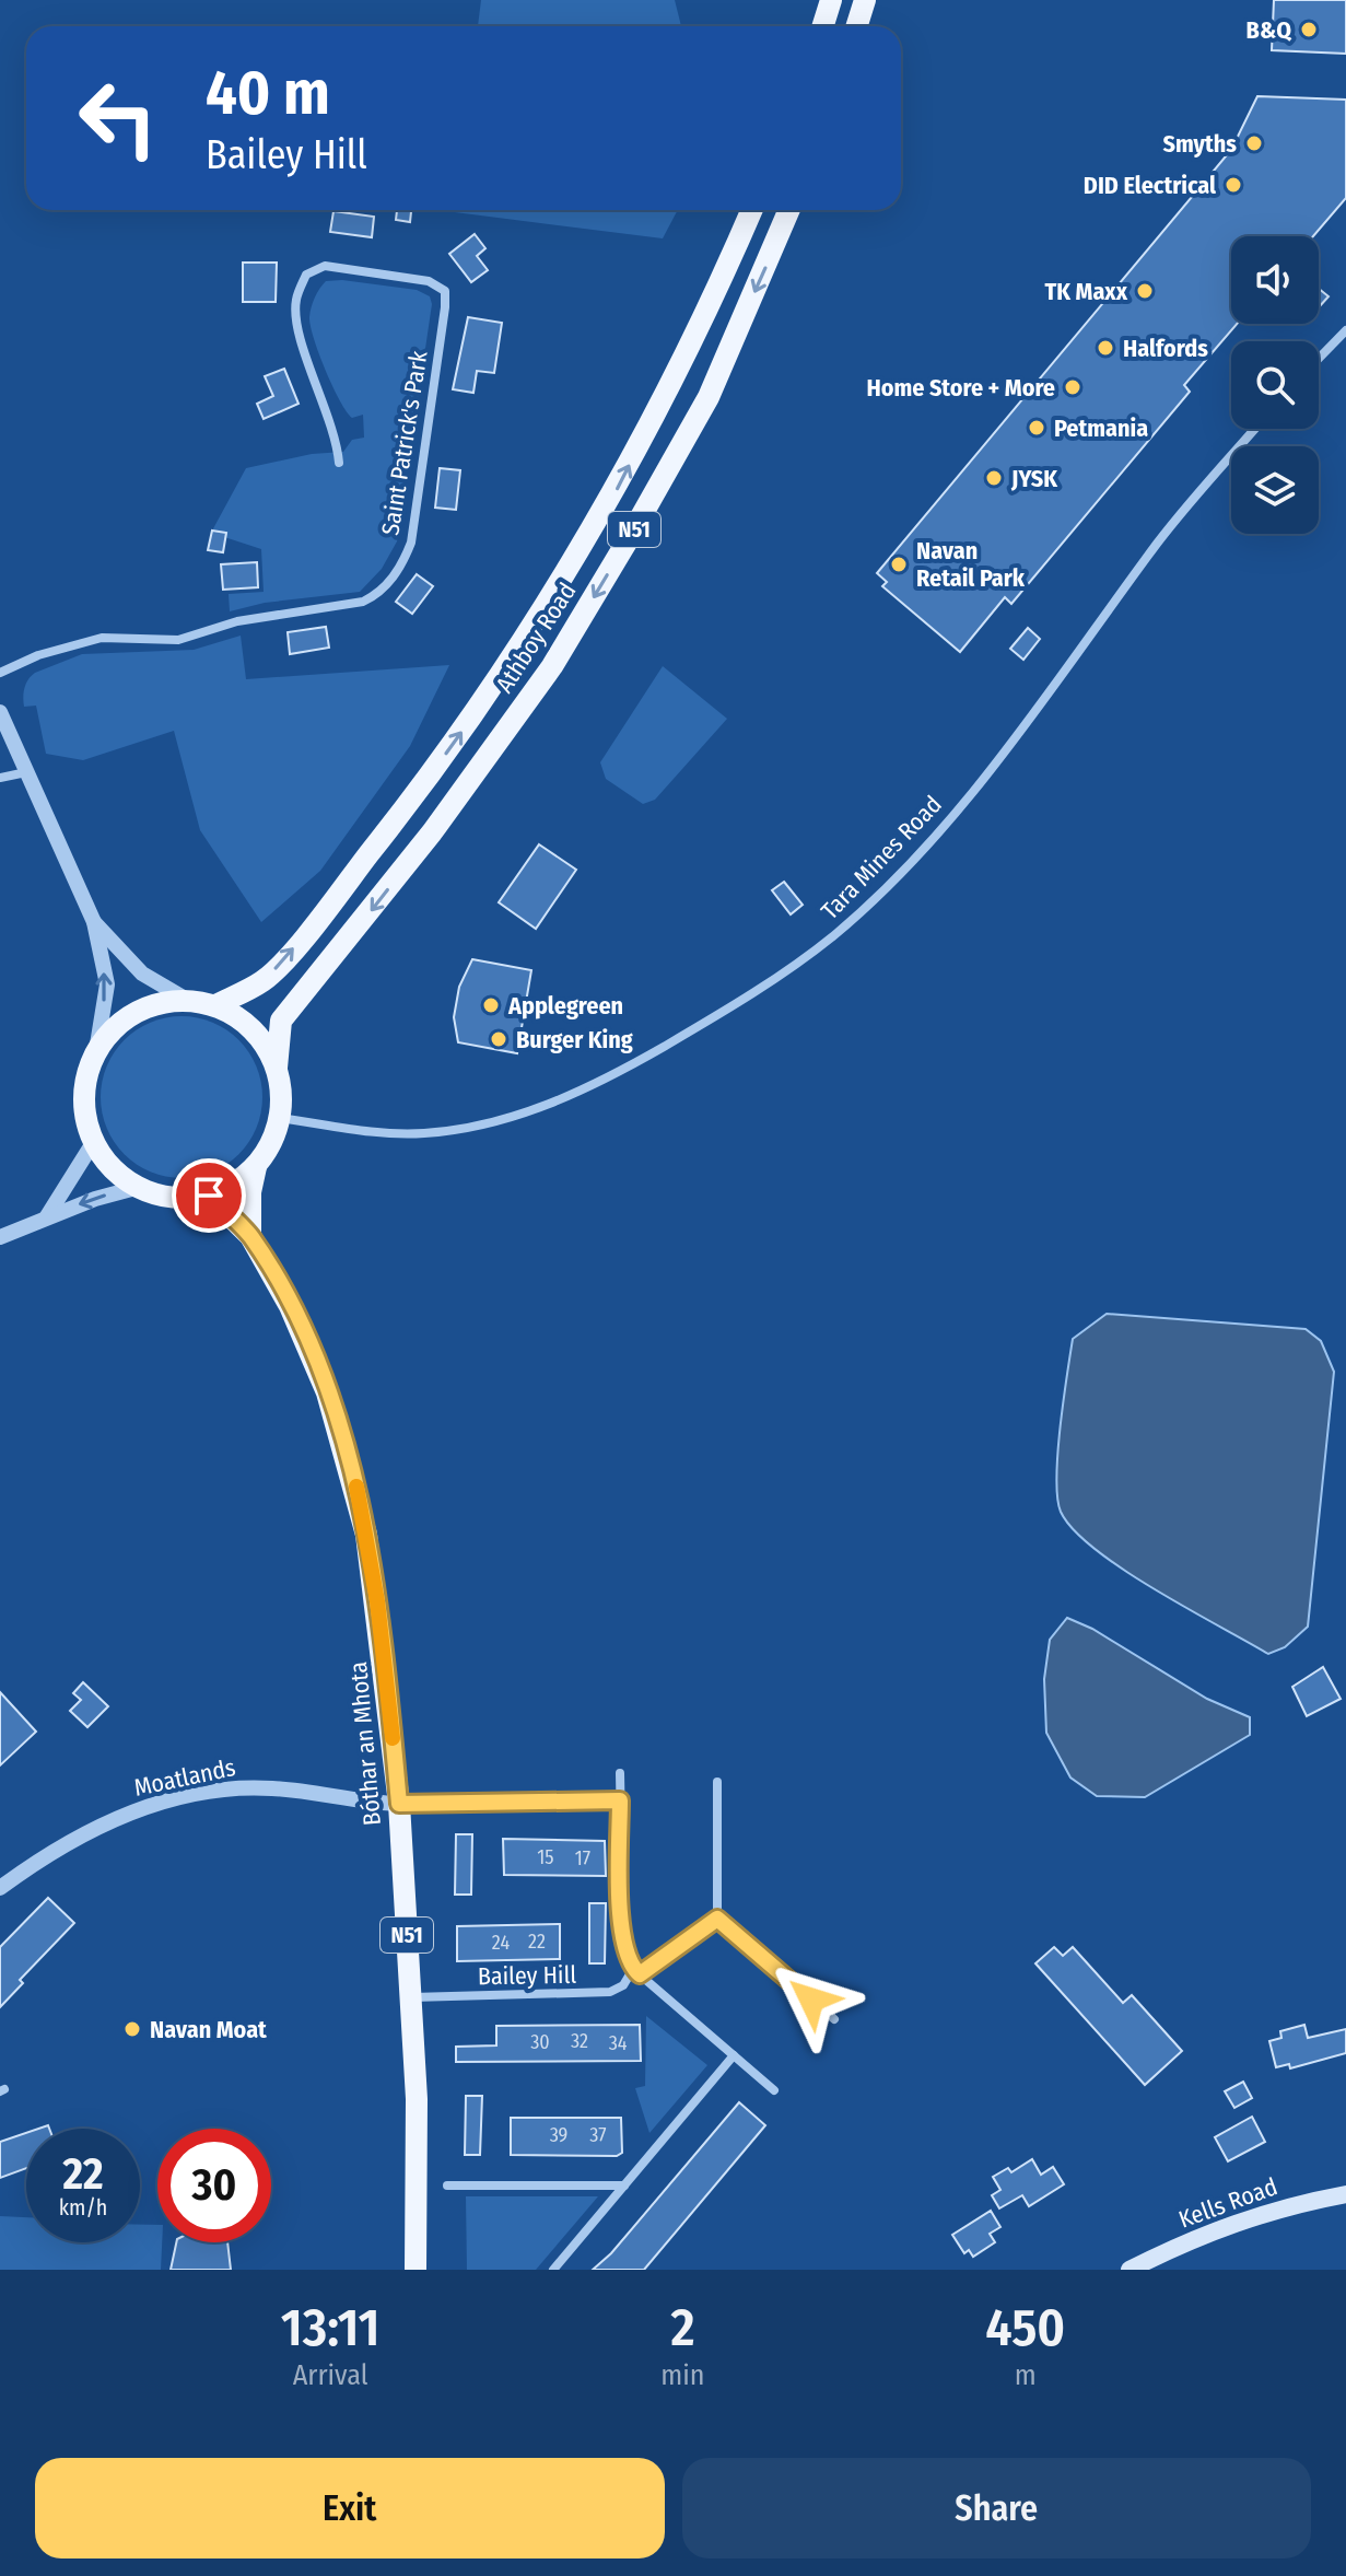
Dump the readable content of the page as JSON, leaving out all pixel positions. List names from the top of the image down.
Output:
{
  "streets": {
    "main road": [
      "N51",
      "Athboy Road",
      "Bóthar an Mhota",
      "Kells Road"
    ],
    "street": [
      "Saint Patrick's Park",
      "Tara Mines Road",
      "Moatlands",
      "Bailey Hill"
    ]
  },
  "crossings": [
    ["N51", "Athboy Road"],
    ["N51", "Tara Mines Road"],
    ["N51", "Bóthar an Mhota"],
    ["Athboy Road", "Tara Mines Road"],
    ["Athboy Road", "Bóthar an Mhota"],
    ["Tara Mines Road", "Bóthar an Mhota"],
    ["Bóthar an Mhota", "Moatlands"],
    ["Bóthar an Mhota", "Bailey Hill"]
  ],
  "places": [
    "B&Q",
    "Smyths",
    "DID Electrical",
    "TK Maxx",
    "Halfords",
    "Home Store + More",
    "Petmania",
    "JYSK",
    "Navan Retail Park",
    "Applegreen",
    "Burger King",
    "Navan Moat"
  ],
  "house_numbers": [
    "15",
    "17",
    "22",
    "24",
    "32",
    "30",
    "34",
    "39",
    "37"
  ],
  "page": {
    "turn": ["40 m", "Bailey Hill"],
    "speed": "22 km/h",
    "limit": "30",
    "eta": [
      "13:11",
      "Arrival",
      "2",
      "min",
      "450",
      "m"
    ],
    "buttons": ["Exit", "Share"]
  }
}
